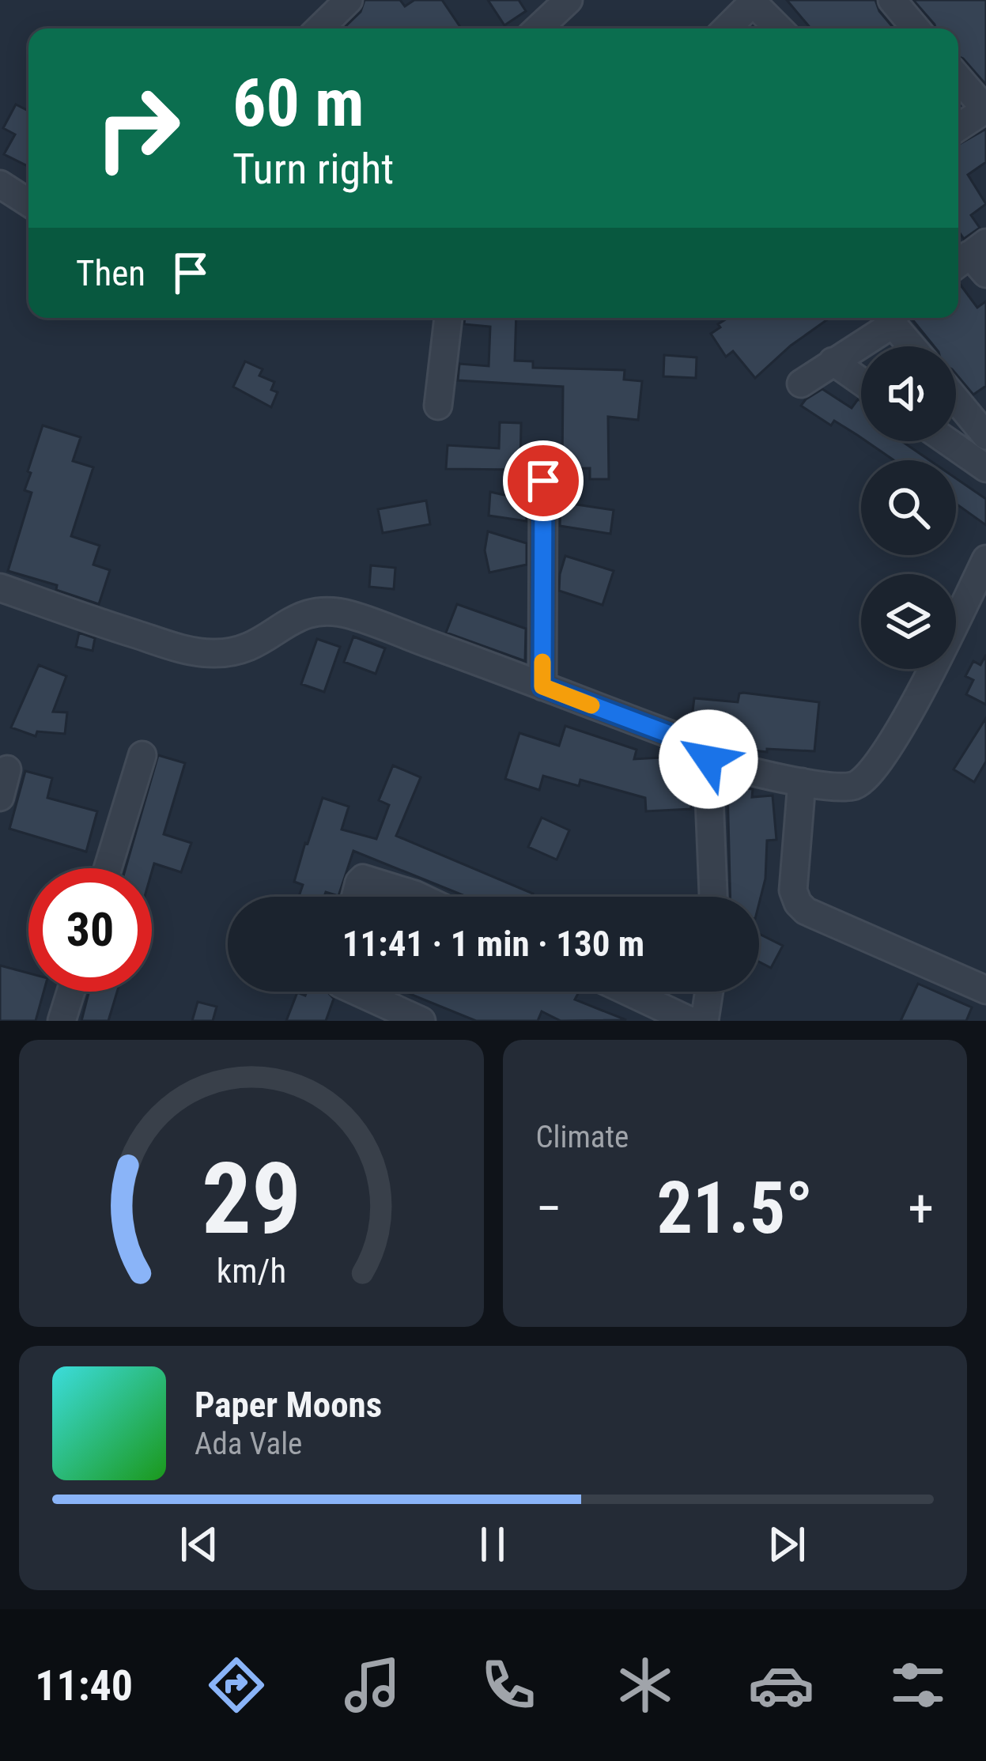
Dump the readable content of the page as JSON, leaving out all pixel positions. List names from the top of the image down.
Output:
{
  "page": {
    "turn": ["60 m", "Turn right"],
    "then": "Then",
    "limit": "30",
    "trip": "11:41 · 1 min · 130 m",
    "tile": "Climate",
    "heat": ["−", "21.5°", "+"],
    "song": ["Paper Moons", "Ada Vale"],
    "tabs": "11:40",
    "gauge": ["29", "km/h"]
  }
}
